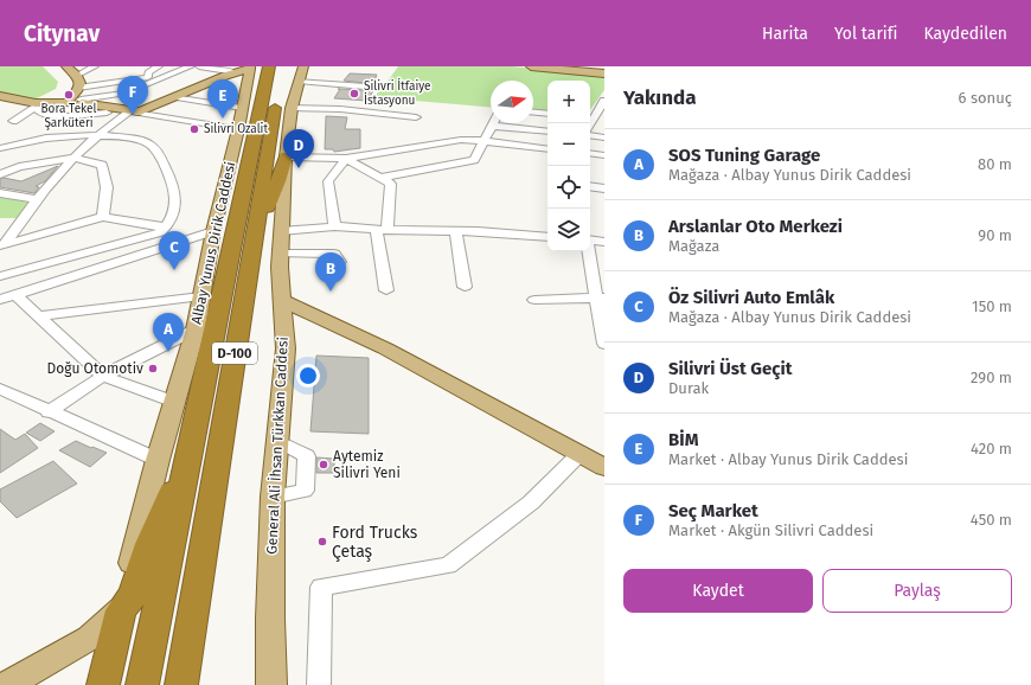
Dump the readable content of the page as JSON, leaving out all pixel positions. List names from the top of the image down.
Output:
{
  "streets": {
    "highway": ["D-100"],
    "main road": ["Albay Yunus Dirik Caddesi", "General Ali İhsan Türkkan Caddesi"]
  },
  "crossings": [
    ["Albay Yunus Dirik Caddesi", "D-100"]
  ],
  "places": [
    "Silivri İtfaiye İstasyonu",
    "Bora Tekel Şarküteri",
    "Silivri Ozalit",
    "Doğu Otomotiv",
    "Aytemiz Silivri Yeni",
    "Ford Trucks Çetaş"
  ],
  "north": "right",
  "page": {
    "header": "Citynav",
    "nav": ["Harita", "Yol tarifi", "Kaydedilen"],
    "heading": ["Yakında", "6 sonuç"],
    "pins": [
      "F",
      "E",
      "D",
      "C",
      "B",
      "A"
    ],
    "map_buttons": ["+", "−"],
    "list": [
      {
        "mark": "A",
        "name": "SOS Tuning Garage",
        "note": "Mağaza · Albay Yunus Dirik Caddesi",
        "value": "80 m"
      },
      {
        "mark": "B",
        "name": "Arslanlar Oto Merkezi",
        "note": "Mağaza",
        "value": "90 m"
      },
      {
        "mark": "C",
        "name": "Öz Silivri Auto Emlâk",
        "note": "Mağaza · Albay Yunus Dirik Caddesi",
        "value": "150 m"
      },
      {
        "mark": "D",
        "name": "Silivri Üst Geçit",
        "note": "Durak",
        "value": "290 m"
      },
      {
        "mark": "E",
        "name": "BİM",
        "note": "Market · Albay Yunus Dirik Caddesi",
        "value": "420 m"
      },
      {
        "mark": "F",
        "name": "Seç Market",
        "note": "Market · Akgün Silivri Caddesi",
        "value": "450 m"
      }
    ],
    "buttons": ["Kaydet", "Paylaş"]
  }
}
